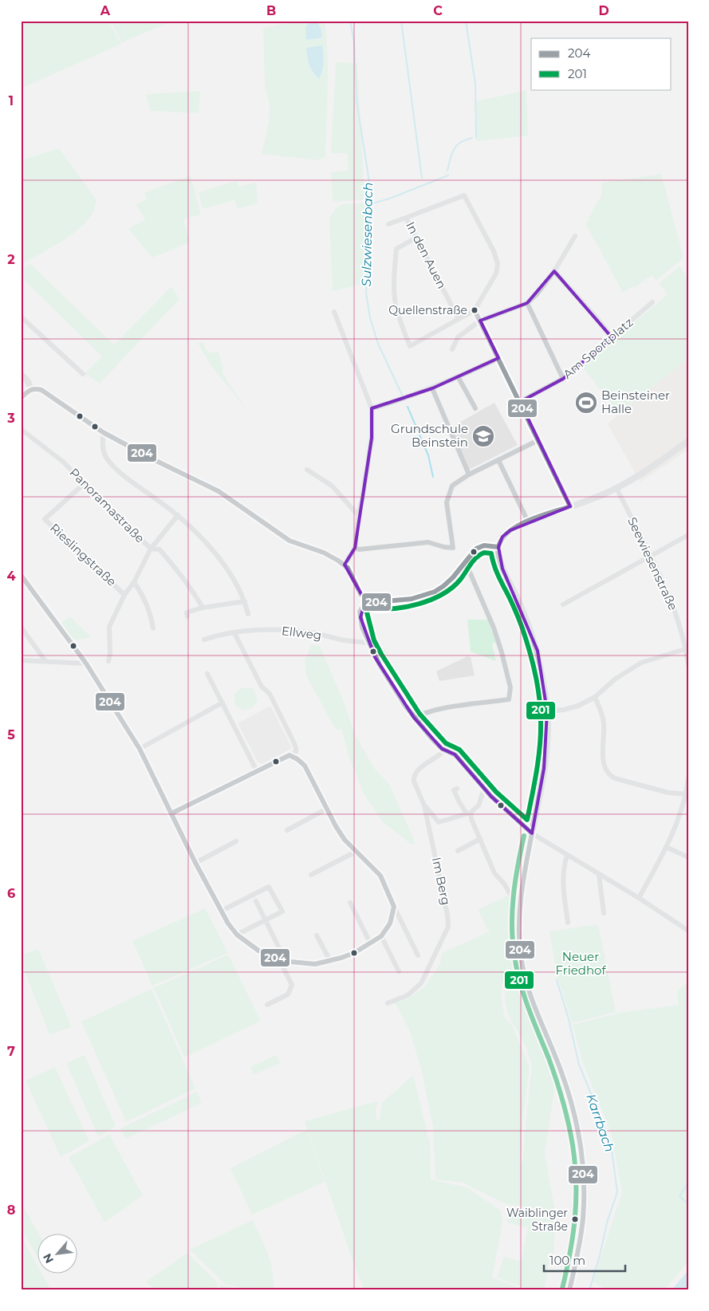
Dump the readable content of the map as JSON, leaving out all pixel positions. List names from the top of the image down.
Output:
{
  "streets": {
    "street": [
      "In den Auen",
      "Am Sportplatz",
      "Panoramastraße",
      "Rieslingstraße",
      "Seewiesenstraße",
      "Ellweg",
      "Im Berg"
    ]
  },
  "crossings": [
    ["Panoramastraße", "Rieslingstraße"]
  ],
  "water": ["Sulzwiesenbach", "Karrbach"],
  "parks": ["Neuer Friedhof"],
  "places": {
    "other": ["Quellenstraße", "Waiblinger Straße"],
    "sports": ["Beinsteiner Halle"],
    "school or university": ["Grundschule Beinstein"]
  },
  "lines": ["transit line 204", "transit line 201"],
  "legend": ["204", "201"],
  "scale_bar": "100 m",
  "north": "bottom left",
  "grid": {
    "columns": [
      "A",
      "B",
      "C",
      "D"
    ],
    "rows": [
      "1",
      "2",
      "3",
      "4",
      "5",
      "6",
      "7",
      "8"
    ]
  }
}
